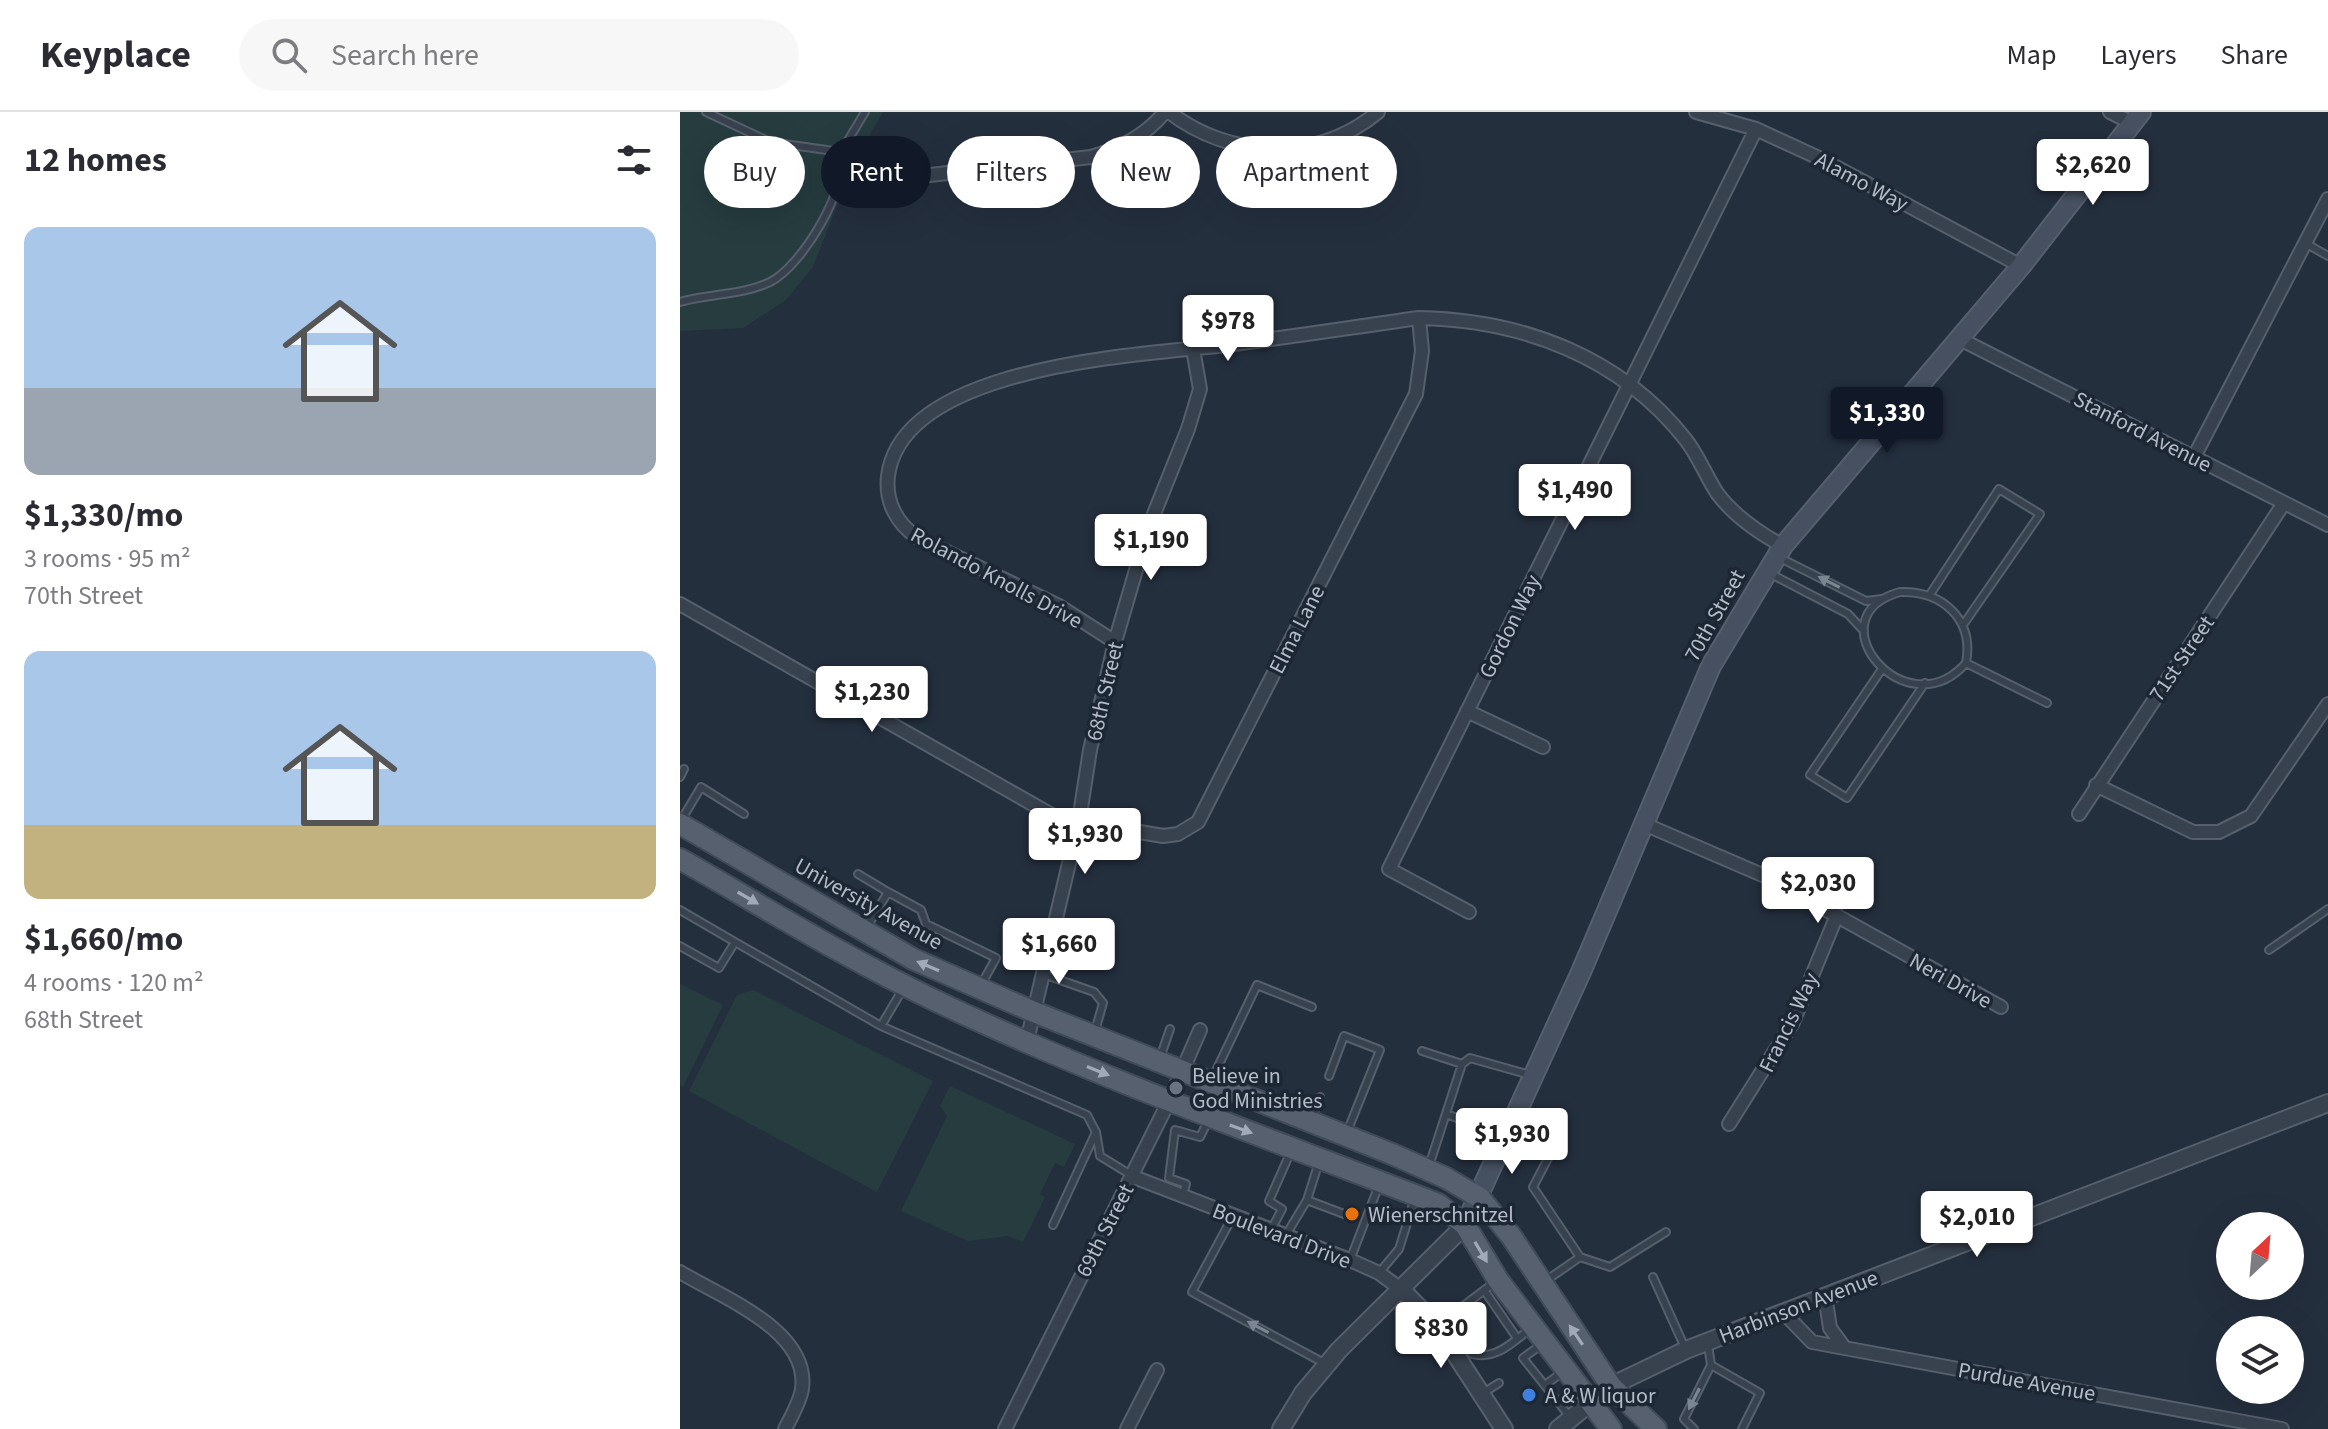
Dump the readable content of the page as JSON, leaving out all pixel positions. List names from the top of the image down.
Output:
{
  "streets": {
    "main road": ["70th Street", "University Avenue"],
    "street": [
      "Alamo Way",
      "Stanford Avenue",
      "Rolando Knolls Drive",
      "Gordon Way",
      "Elma Lane",
      "71st Street",
      "68th Street",
      "Neri Drive",
      "Francis Way",
      "69th Street",
      "Boulevard Drive",
      "Harbinson Avenue",
      "Purdue Avenue"
    ]
  },
  "crossings": [
    ["Alamo Way", "70th Street"],
    ["Alamo Way", "Gordon Way"],
    ["Stanford Avenue", "70th Street"],
    ["Stanford Avenue", "71st Street"],
    ["Rolando Knolls Drive", "70th Street"],
    ["Rolando Knolls Drive", "Gordon Way"],
    ["Rolando Knolls Drive", "Elma Lane"],
    ["Rolando Knolls Drive", "68th Street"],
    ["70th Street", "University Avenue"],
    ["70th Street", "Neri Drive"],
    ["Elma Lane", "68th Street"],
    ["68th Street", "University Avenue"],
    ["University Avenue", "69th Street"],
    ["University Avenue", "Harbinson Avenue"],
    ["Neri Drive", "Francis Way"],
    ["69th Street", "Boulevard Drive"],
    ["Harbinson Avenue", "Purdue Avenue"]
  ],
  "places": ["Believe in God Ministries", "Wienerschnitzel", "A & W liquor"],
  "north": "top right",
  "page": {
    "header": "Keyplace",
    "search": "Search here",
    "nav": ["Map", "Layers", "Share"],
    "heading": "12 homes",
    "chip": [
      "Buy",
      "Rent",
      "Filters",
      "New",
      "Apartment"
    ],
    "price": [
      "$2,620",
      "$978",
      "$1,330",
      "$1,490",
      "$1,190",
      "$1,230",
      "$1,930",
      "$2,030",
      "$1,660",
      "$1,930",
      "$2,010",
      "$830"
    ],
    "list": [
      {
        "name": "$1,330/mo",
        "note": "3 rooms · 95 m² · 70th Street"
      },
      {
        "name": "$1,660/mo",
        "note": "4 rooms · 120 m² · 68th Street"
      }
    ]
  }
}
